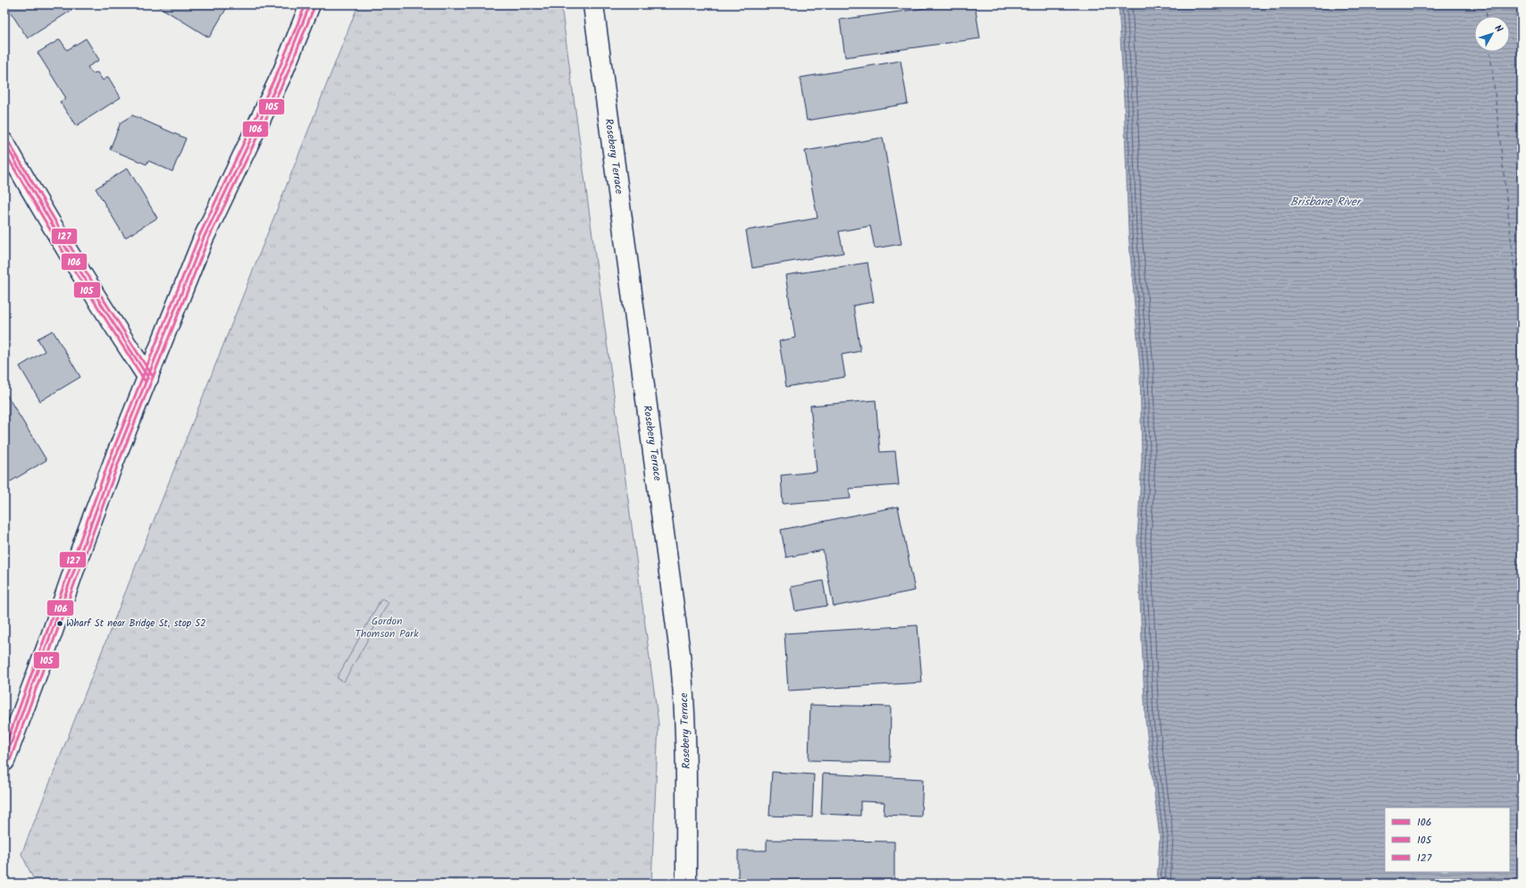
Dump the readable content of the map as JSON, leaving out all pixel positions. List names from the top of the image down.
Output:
{
  "streets": {
    "main road": ["Rosebery Terrace"]
  },
  "water": ["Brisbane River"],
  "parks": ["Gordon Thomson Park"],
  "places": ["Wharf St near Bridge St, stop 52"],
  "lines": ["transit line 106", "transit line 127", "transit line 105"],
  "legend": ["106", "105", "127"],
  "north": "top right"
}
